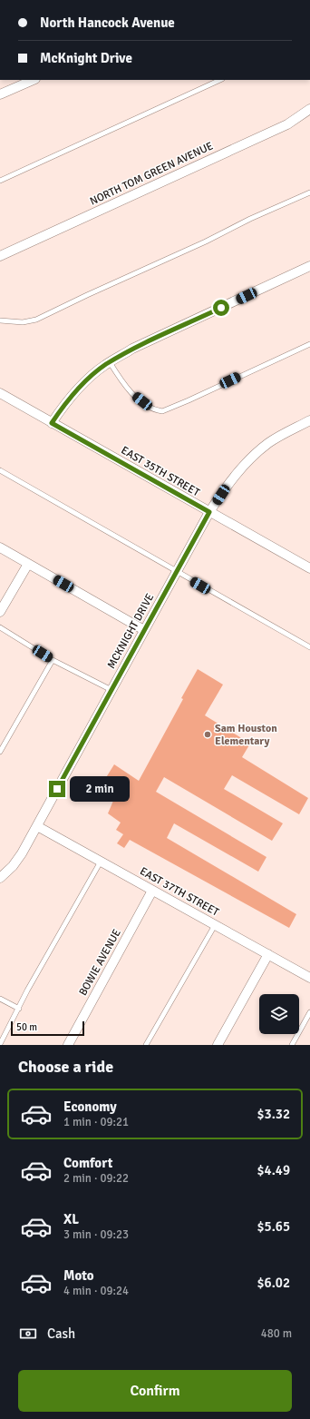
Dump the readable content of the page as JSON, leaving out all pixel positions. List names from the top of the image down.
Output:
{
  "streets": {
    "street": [
      "NORTH TOM GREEN AVENUE",
      "EAST 35TH STREET",
      "MCKNIGHT DRIVE",
      "EAST 37TH STREET",
      "BOWIE AVENUE"
    ]
  },
  "crossings": [
    ["EAST 35TH STREET", "MCKNIGHT DRIVE"],
    ["MCKNIGHT DRIVE", "EAST 37TH STREET"],
    ["EAST 37TH STREET", "BOWIE AVENUE"]
  ],
  "places": ["Sam Houston Elementary"],
  "scale_bar": "50 m",
  "page": {
    "banner": ["North Hancock Avenue", "McKnight Drive"],
    "bubble": "2 min",
    "scale": "50 m",
    "heading": "Choose a ride",
    "list": [
      {
        "name": "Economy",
        "note": "1 min · 09:21",
        "value": "$3.32"
      },
      {
        "name": "Comfort",
        "note": "2 min · 09:22",
        "value": "$4.49"
      },
      {
        "name": "XL",
        "note": "3 min · 09:23",
        "value": "$5.65"
      },
      {
        "name": "Moto",
        "note": "4 min · 09:24",
        "value": "$6.02"
      }
    ],
    "pay": ["Cash", "480 m"],
    "buttons": "Confirm"
  }
}
